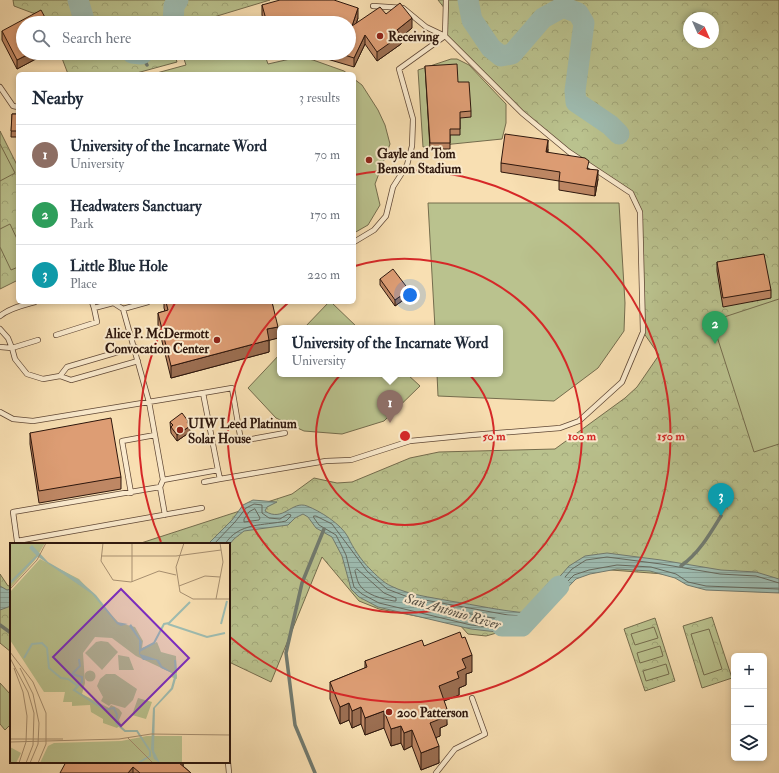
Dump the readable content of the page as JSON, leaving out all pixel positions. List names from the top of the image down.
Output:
{
  "water": ["San Antonio River"],
  "places": [
    "Receiving",
    "Gayle and Tom Benson Stadium",
    "Alice P. McDermott Convocation Center",
    "UIW Leed Platinum Solar House",
    "200 Patterson"
  ],
  "north": "bottom right",
  "page": {
    "search": "Search here",
    "heading": ["Nearby", "3 results"],
    "list": [
      {
        "mark": "1",
        "name": "University of the Incarnate Word",
        "note": "University",
        "value": "70 m"
      },
      {
        "mark": "2",
        "name": "Headwaters Sanctuary",
        "note": "Park",
        "value": "170 m"
      },
      {
        "mark": "3",
        "name": "Little Blue Hole",
        "note": "Place",
        "value": "220 m"
      }
    ],
    "pins": ["2", "1", "3"],
    "popup": ["University of the Incarnate Word", "University"],
    "map_buttons": ["+", "−"]
  },
  "rings": ["50 m", "100 m", "150 m"]
}
